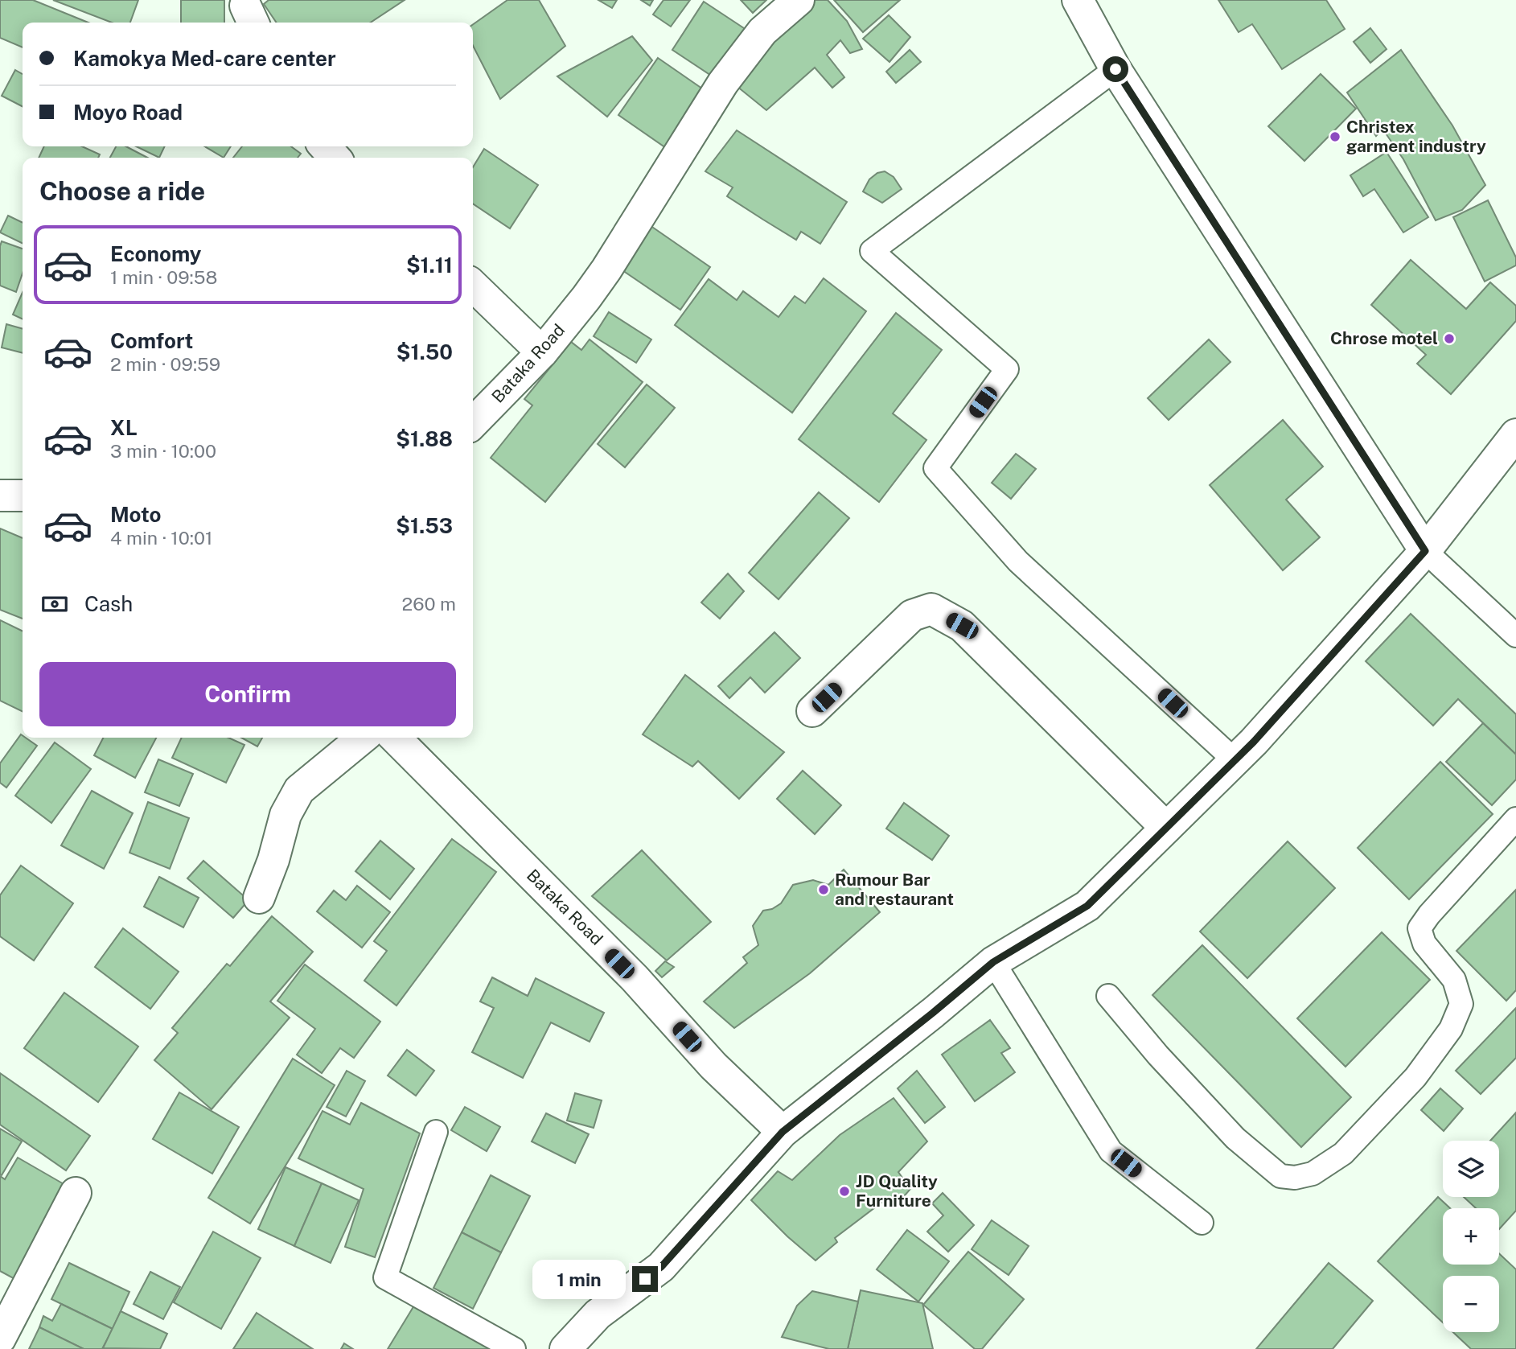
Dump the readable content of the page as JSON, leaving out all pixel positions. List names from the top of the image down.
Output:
{
  "streets": {
    "street": ["Bataka Road"]
  },
  "places": [
    "Christex garment industry",
    "Chrose motel",
    "Rumour Bar and restaurant",
    "JD Quality Furniture"
  ],
  "page": {
    "banner": ["Kamokya Med-care center", "Moyo Road"],
    "heading": "Choose a ride",
    "list": [
      {
        "name": "Economy",
        "note": "1 min · 09:58",
        "value": "$1.11"
      },
      {
        "name": "Comfort",
        "note": "2 min · 09:59",
        "value": "$1.50"
      },
      {
        "name": "XL",
        "note": "3 min · 10:00",
        "value": "$1.88"
      },
      {
        "name": "Moto",
        "note": "4 min · 10:01",
        "value": "$1.53"
      }
    ],
    "pay": ["Cash", "260 m"],
    "buttons": "Confirm",
    "map_buttons": ["+", "−"],
    "bubble": "1 min"
  }
}
